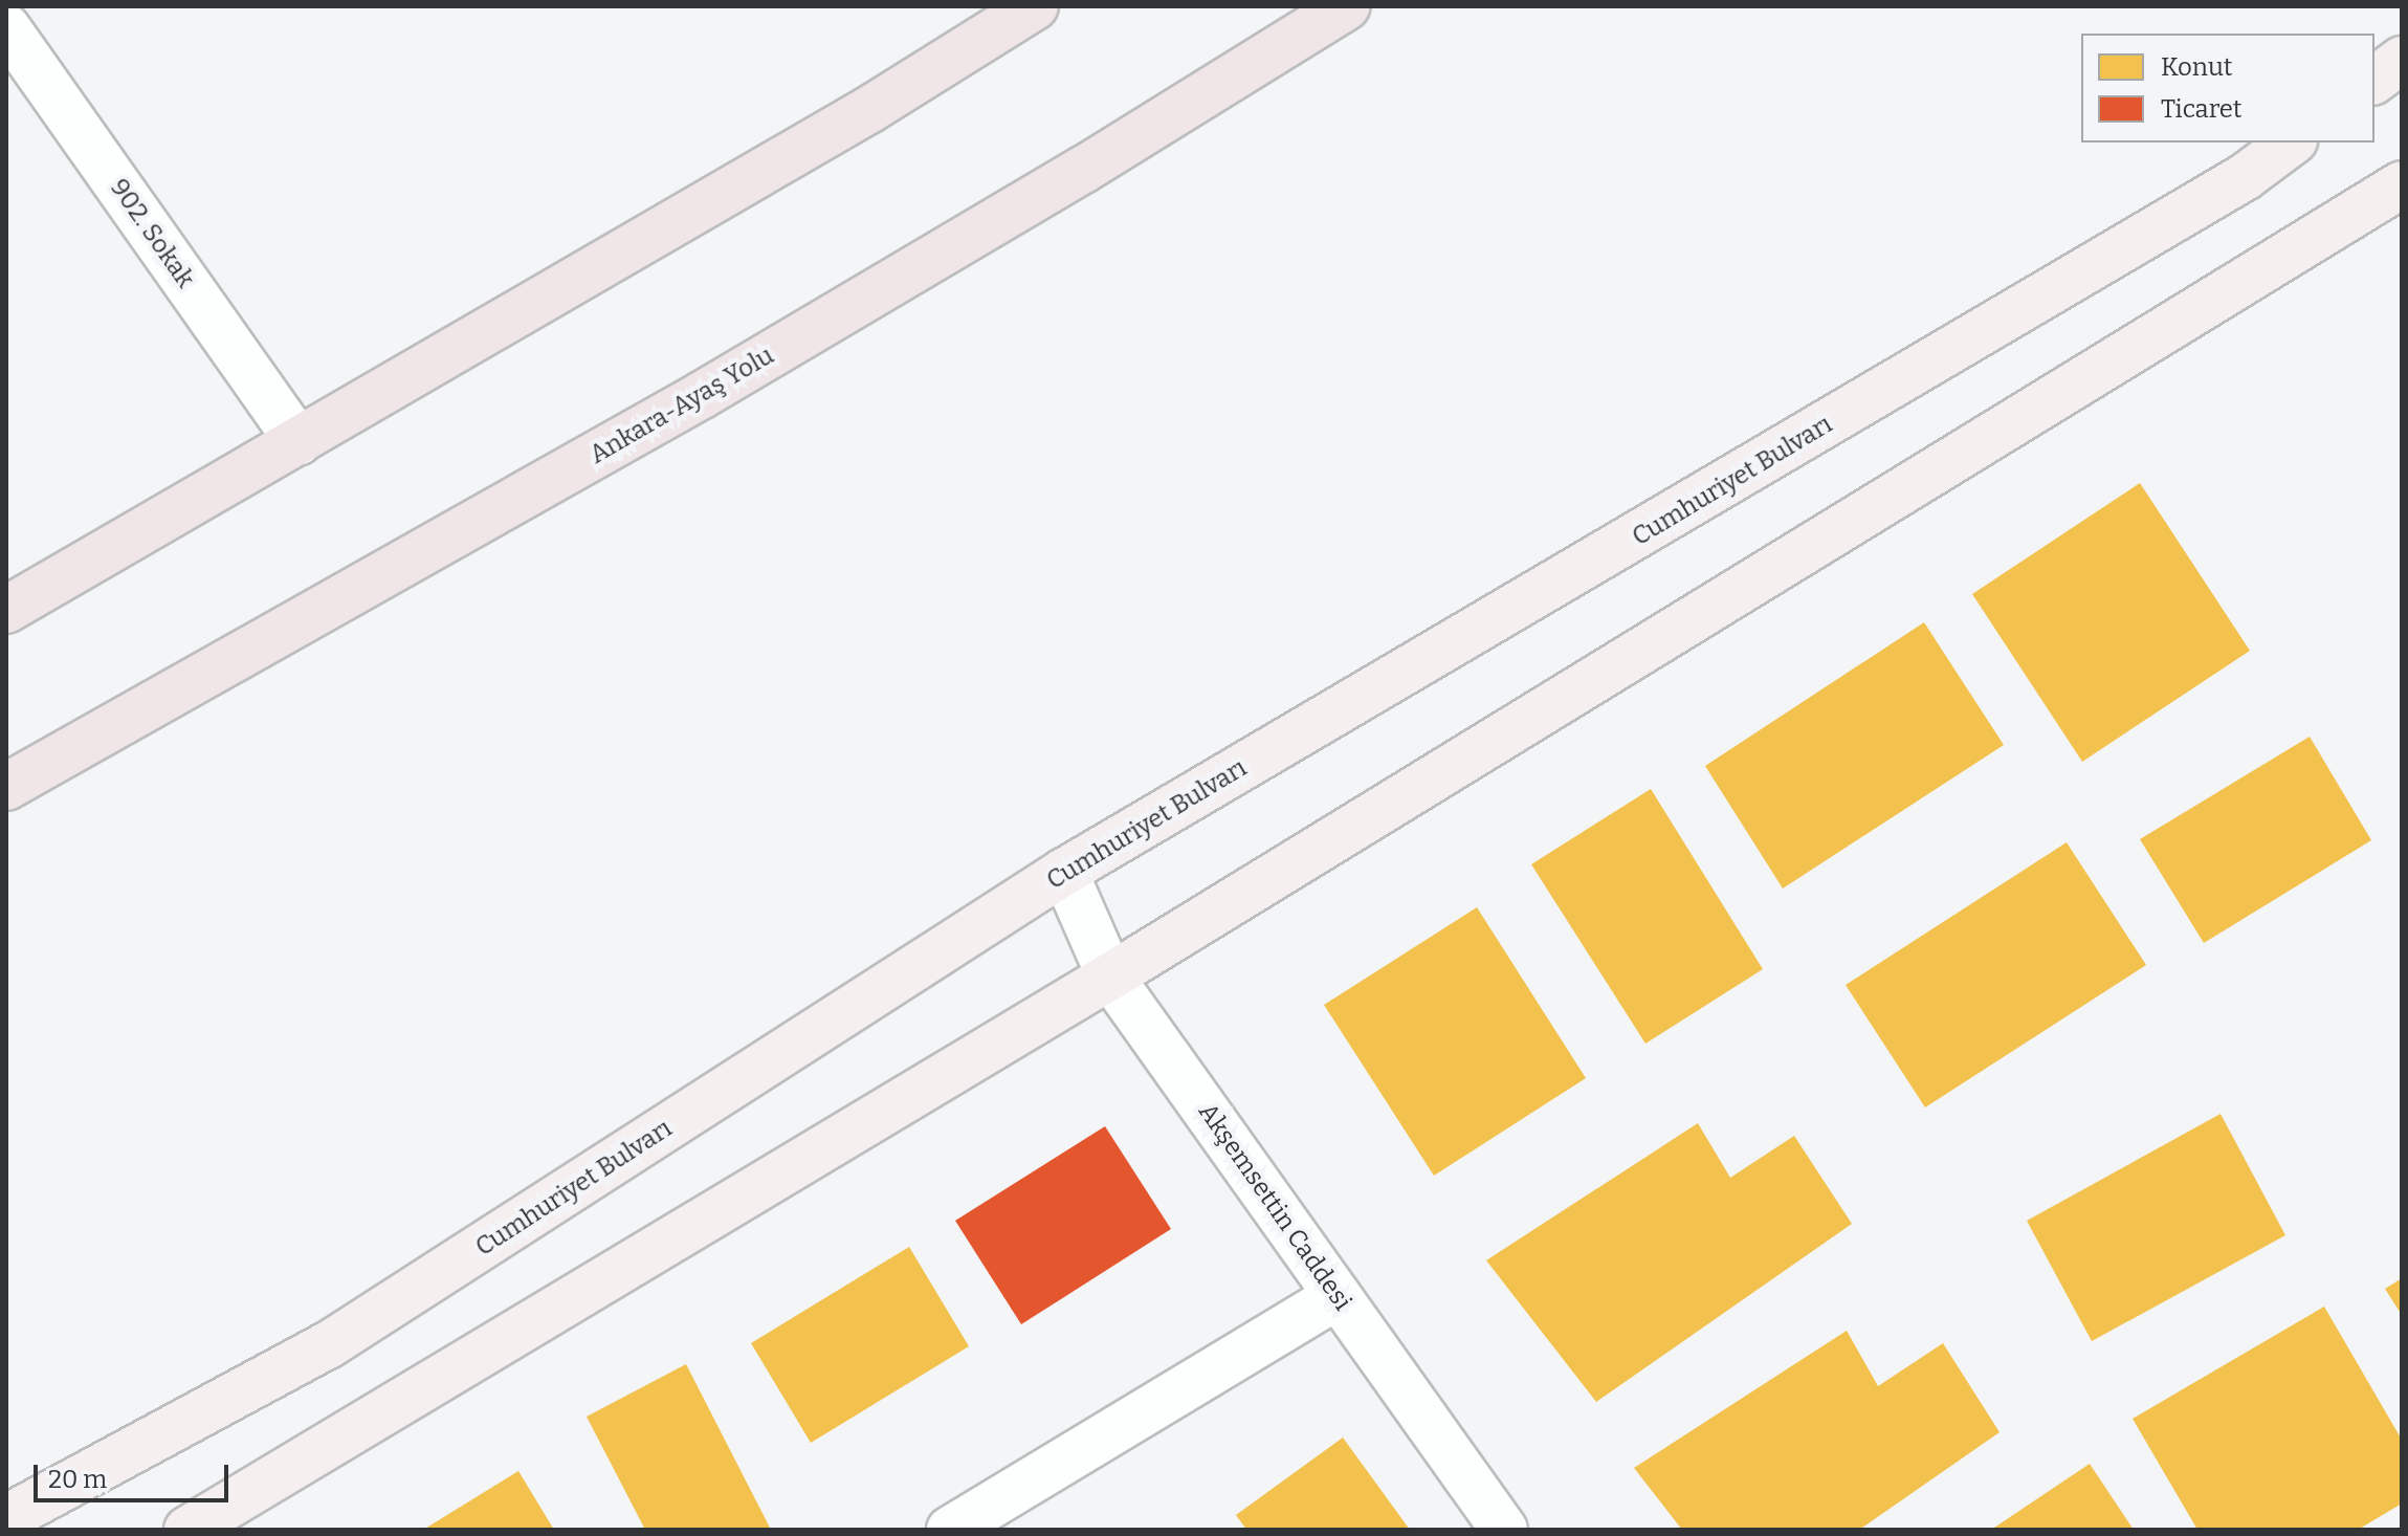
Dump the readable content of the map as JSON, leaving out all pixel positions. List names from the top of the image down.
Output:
{
  "streets": {
    "highway": ["Ankara-Ayaş Yolu"],
    "main road": ["Cumhuriyet Bulvarı"],
    "street": ["902. Sokak", "Akşemsettin Caddesi"]
  },
  "crossings": [
    ["Cumhuriyet Bulvarı", "Akşemsettin Caddesi"]
  ],
  "legend": ["Konut", "Ticaret"],
  "scale_bar": "20 m"
}
